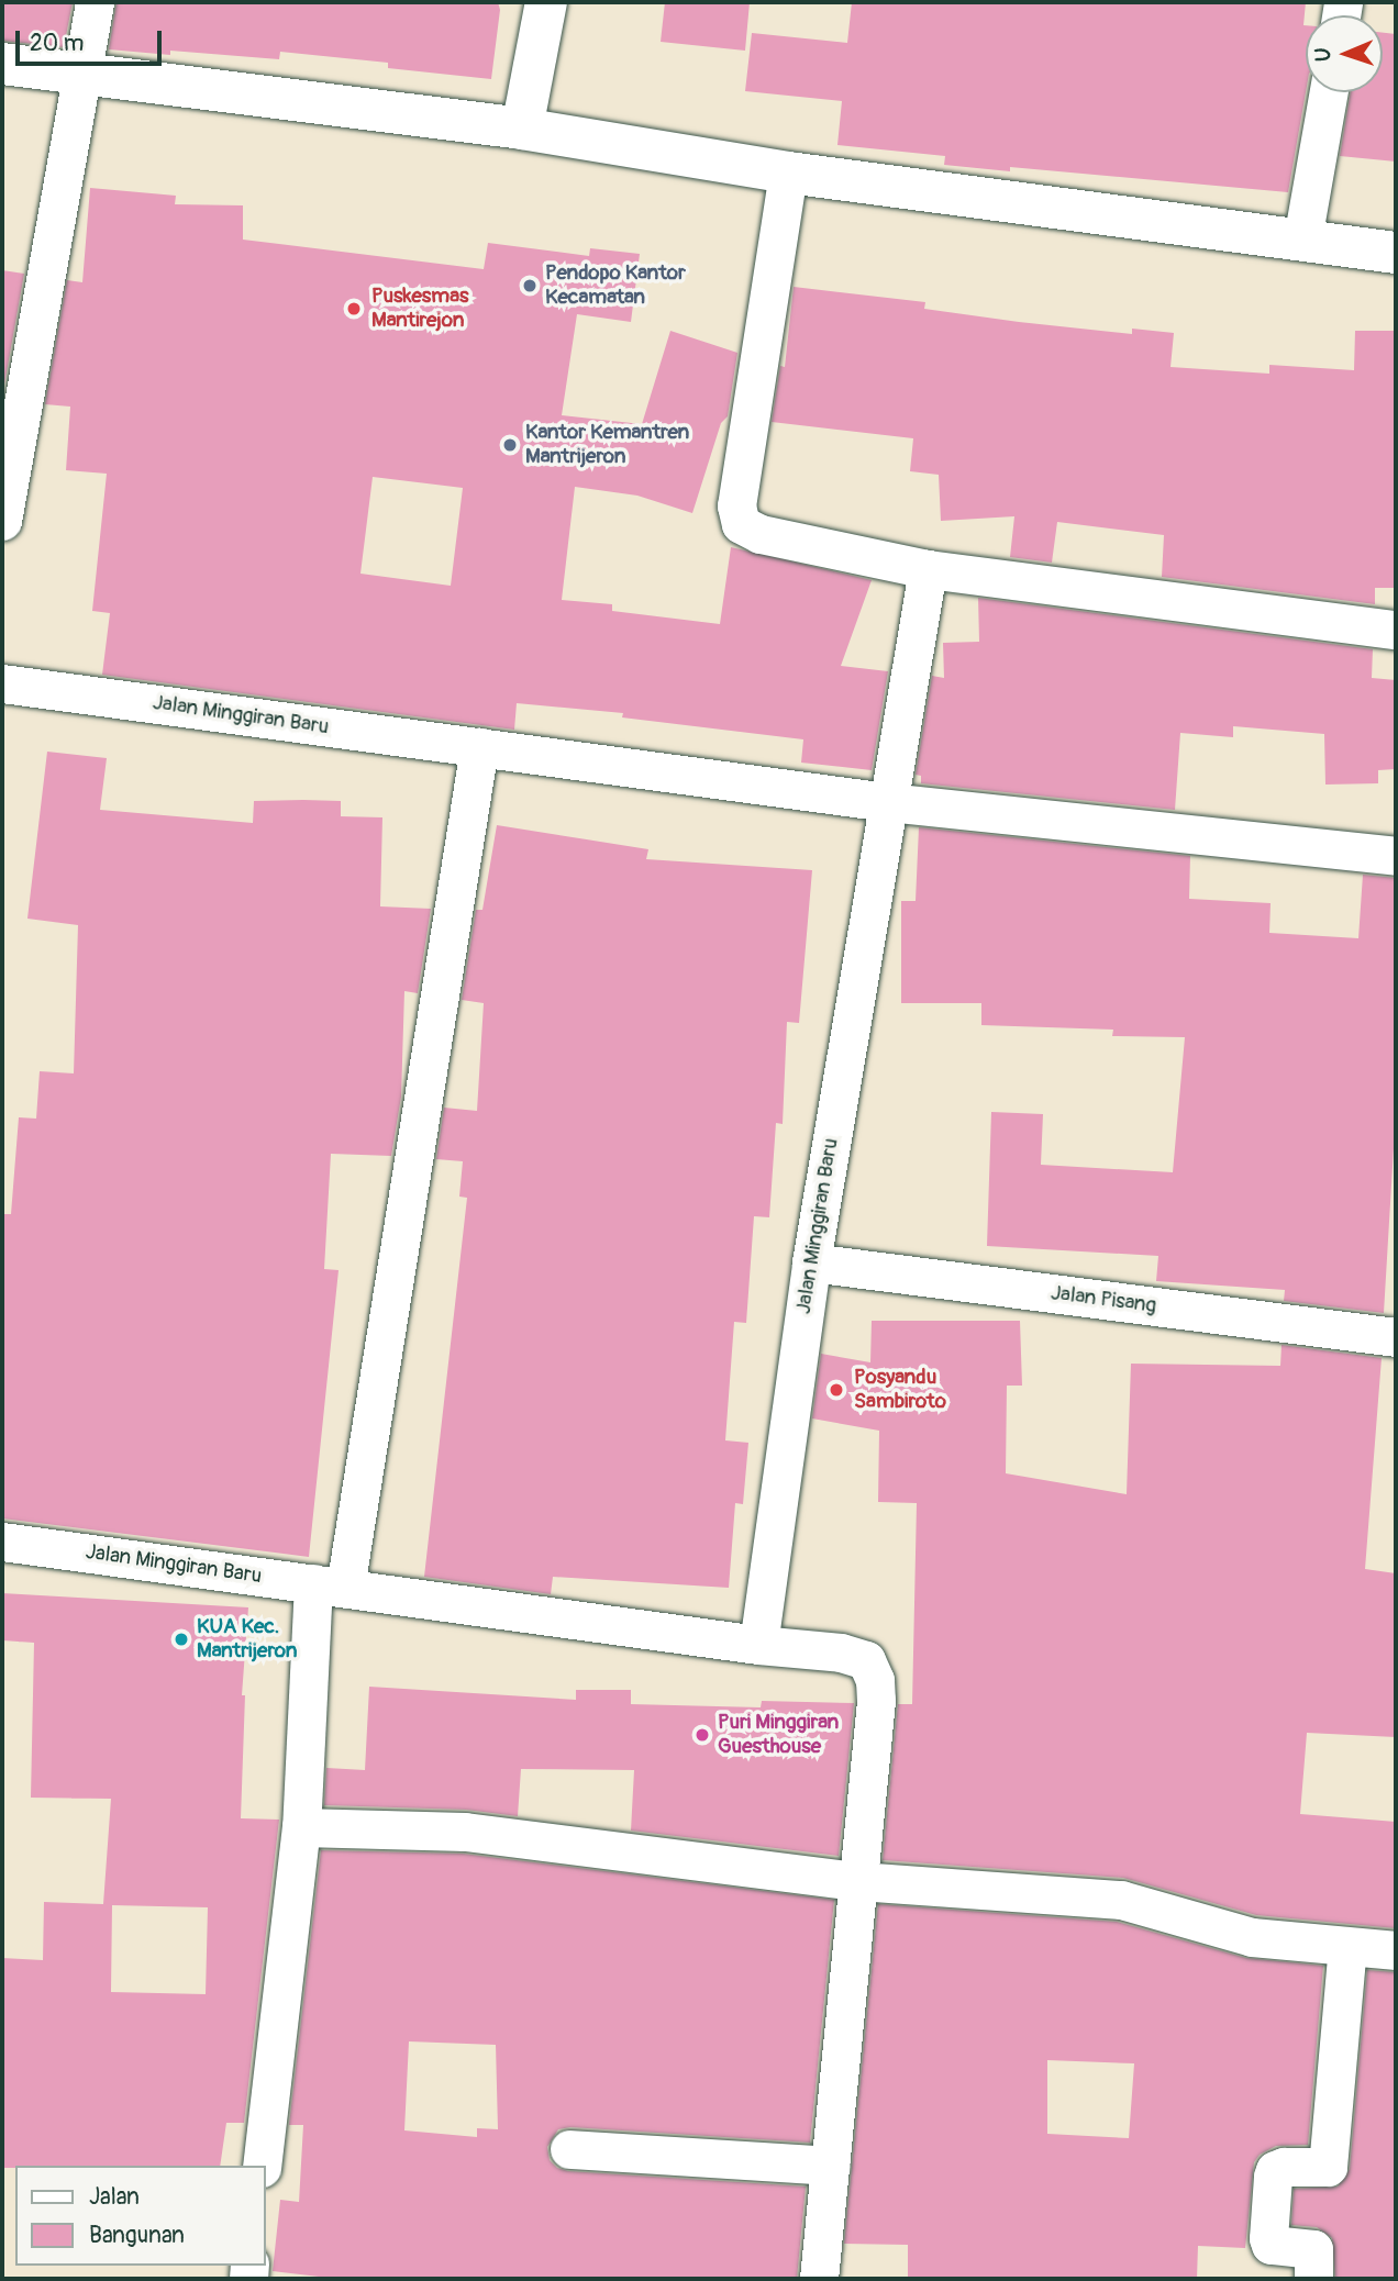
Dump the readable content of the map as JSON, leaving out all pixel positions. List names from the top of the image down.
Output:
{
  "streets": {
    "street": ["Jalan Minggiran Baru", "Jalan Pisang"]
  },
  "crossings": [
    ["Jalan Minggiran Baru", "Jalan Pisang"]
  ],
  "places": [
    "Pendopo Kantor Kecamatan",
    "Puskesmas Mantirejon",
    "Kantor Kemantren Mantrijeron",
    "Posyandu Sambiroto",
    "KUA Kec. Mantrijeron",
    "Puri Minggiran Guesthouse"
  ],
  "legend": ["Jalan", "Bangunan"],
  "scale_bar": "20 m",
  "north": "left"
}
